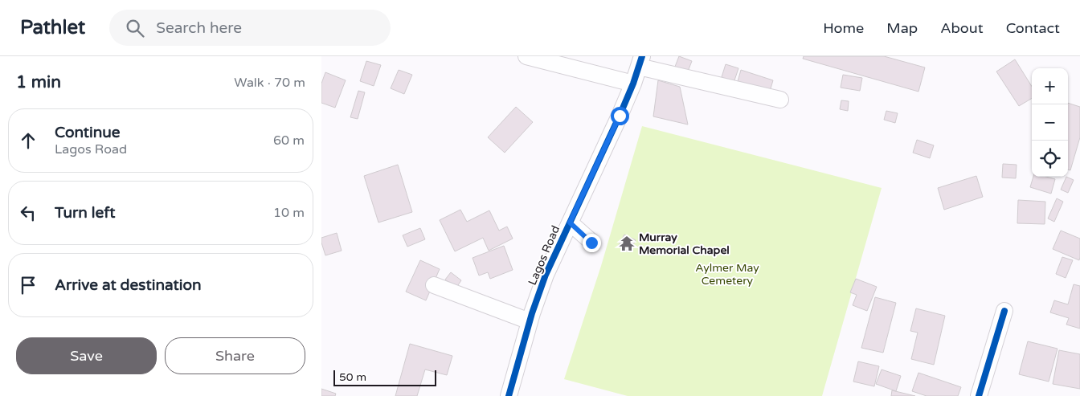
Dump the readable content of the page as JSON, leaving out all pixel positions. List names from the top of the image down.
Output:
{
  "streets": {
    "street": ["Lagos Road"]
  },
  "parks": ["Aylmer May Cemetery"],
  "places": {
    "temple": ["Murray Memorial Chapel"]
  },
  "scale_bar": "50 m",
  "page": {
    "header": "Pathlet",
    "search": "Search here",
    "nav": [
      "Home",
      "Map",
      "About",
      "Contact"
    ],
    "heading": ["1 min", "Walk · 70 m"],
    "map_buttons": ["+", "−"],
    "list": [
      ["Continue", "Lagos Road", "60 m"],
      ["Turn left", "10 m"],
      "Arrive at destination"
    ],
    "buttons": ["Save", "Share"],
    "scale": "50 m"
  }
}
